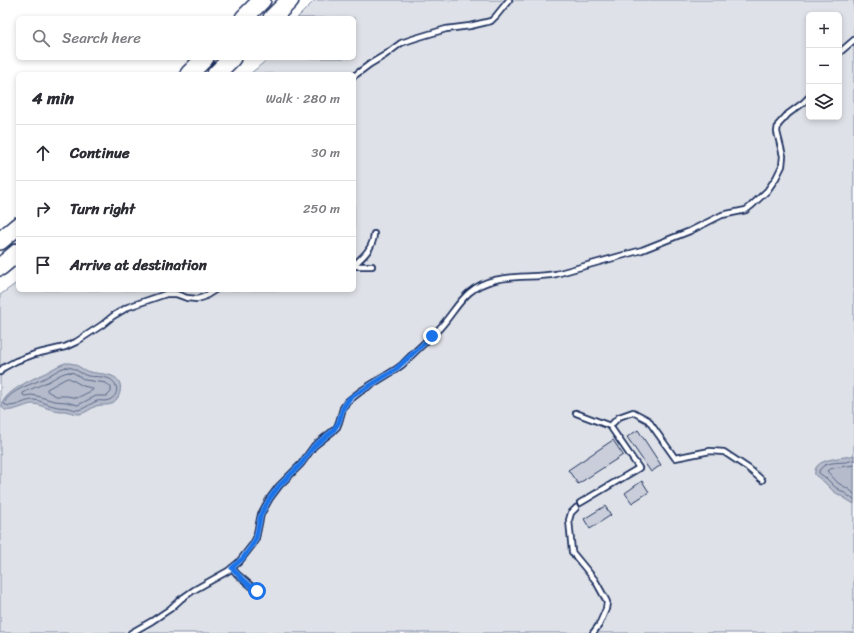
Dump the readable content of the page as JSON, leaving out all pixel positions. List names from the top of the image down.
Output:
{
  "page": {
    "map_buttons": ["+", "−"],
    "search": "Search here",
    "heading": ["4 min", "Walk · 280 m"],
    "list": [
      ["Continue", "30 m"],
      ["Turn right", "250 m"],
      "Arrive at destination"
    ]
  }
}
